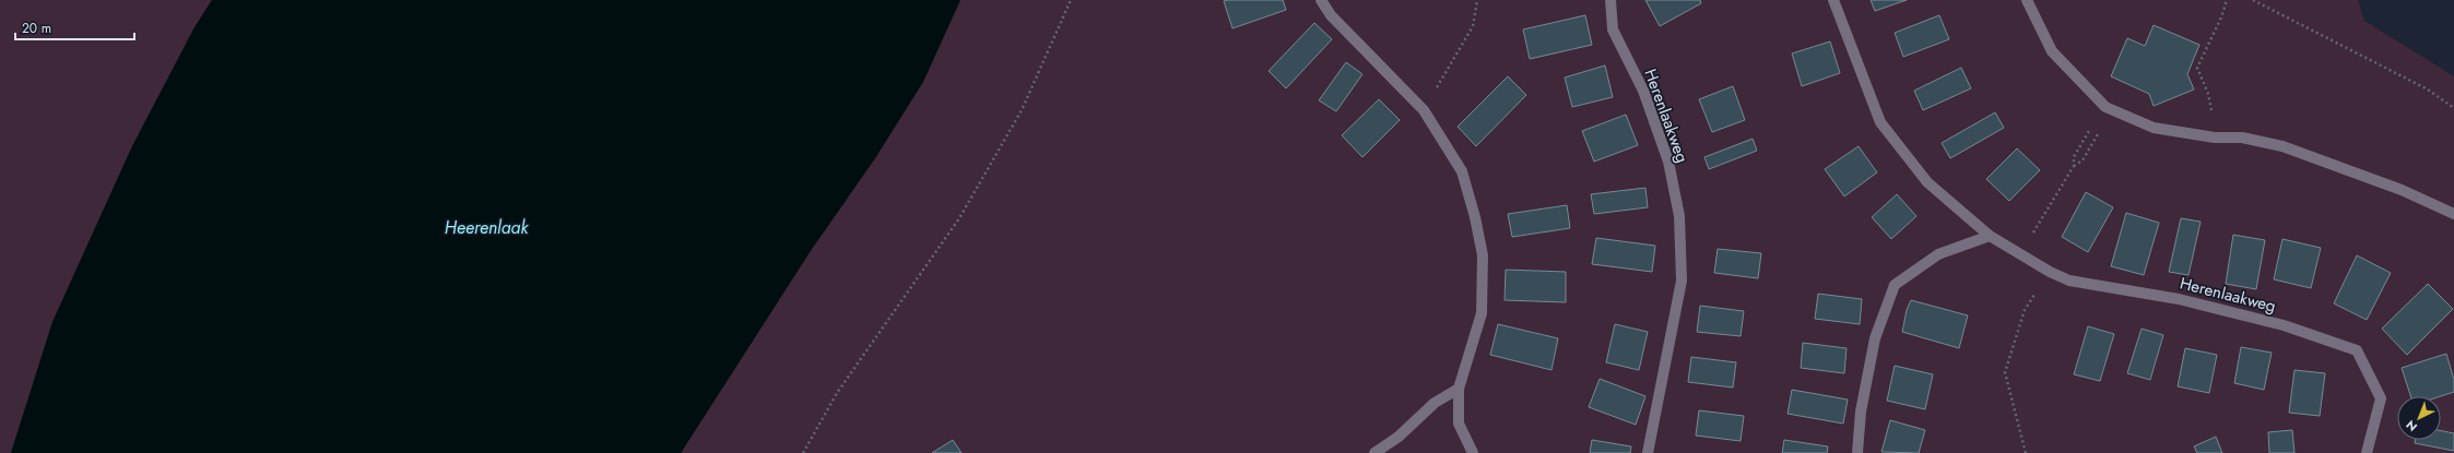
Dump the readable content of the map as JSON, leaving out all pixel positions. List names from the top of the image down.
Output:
{
  "streets": {
    "lane": ["Herenlaakweg"]
  },
  "water": ["Heerenlaak"],
  "scale_bar": "20 m",
  "north": "bottom left"
}
